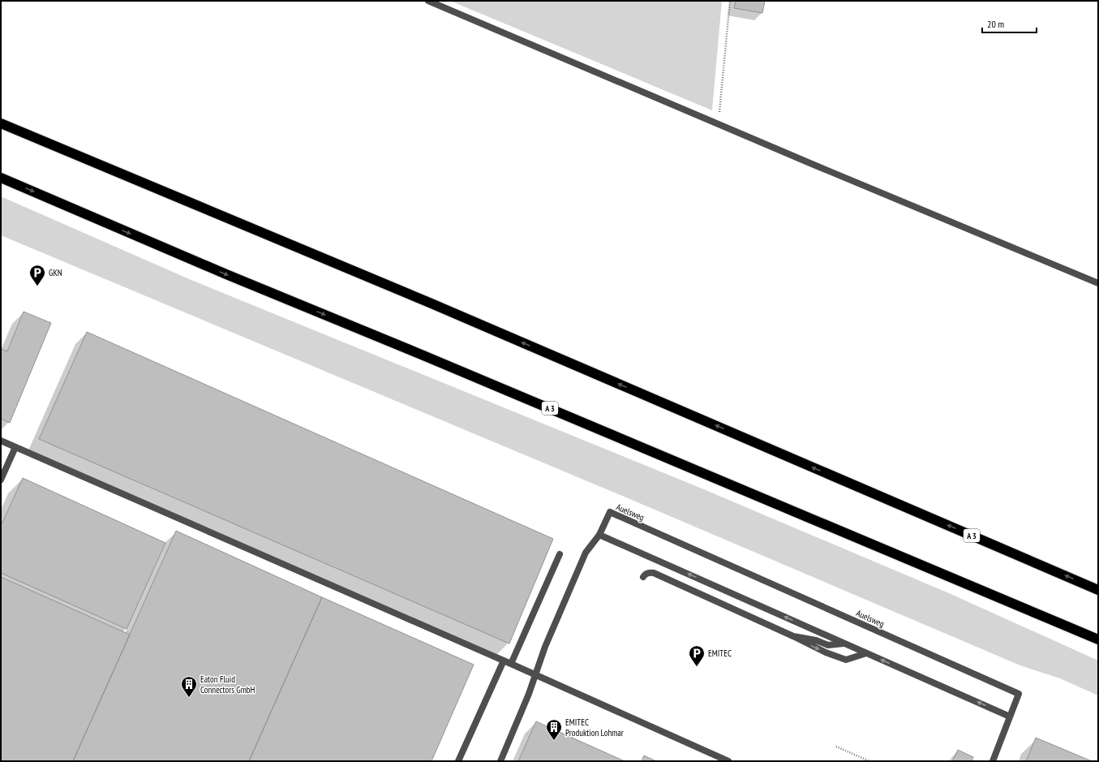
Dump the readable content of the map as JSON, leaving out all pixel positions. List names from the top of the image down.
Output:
{
  "streets": {
    "highway": ["A 3"],
    "street": ["Auelsweg"]
  },
  "places": {
    "parking": ["GKN", "EMITEC"],
    "building": ["Eaton Fluid Connectors GmbH", "EMITEC Produktion Lohmar"]
  },
  "scale_bar": "20 m"
}
